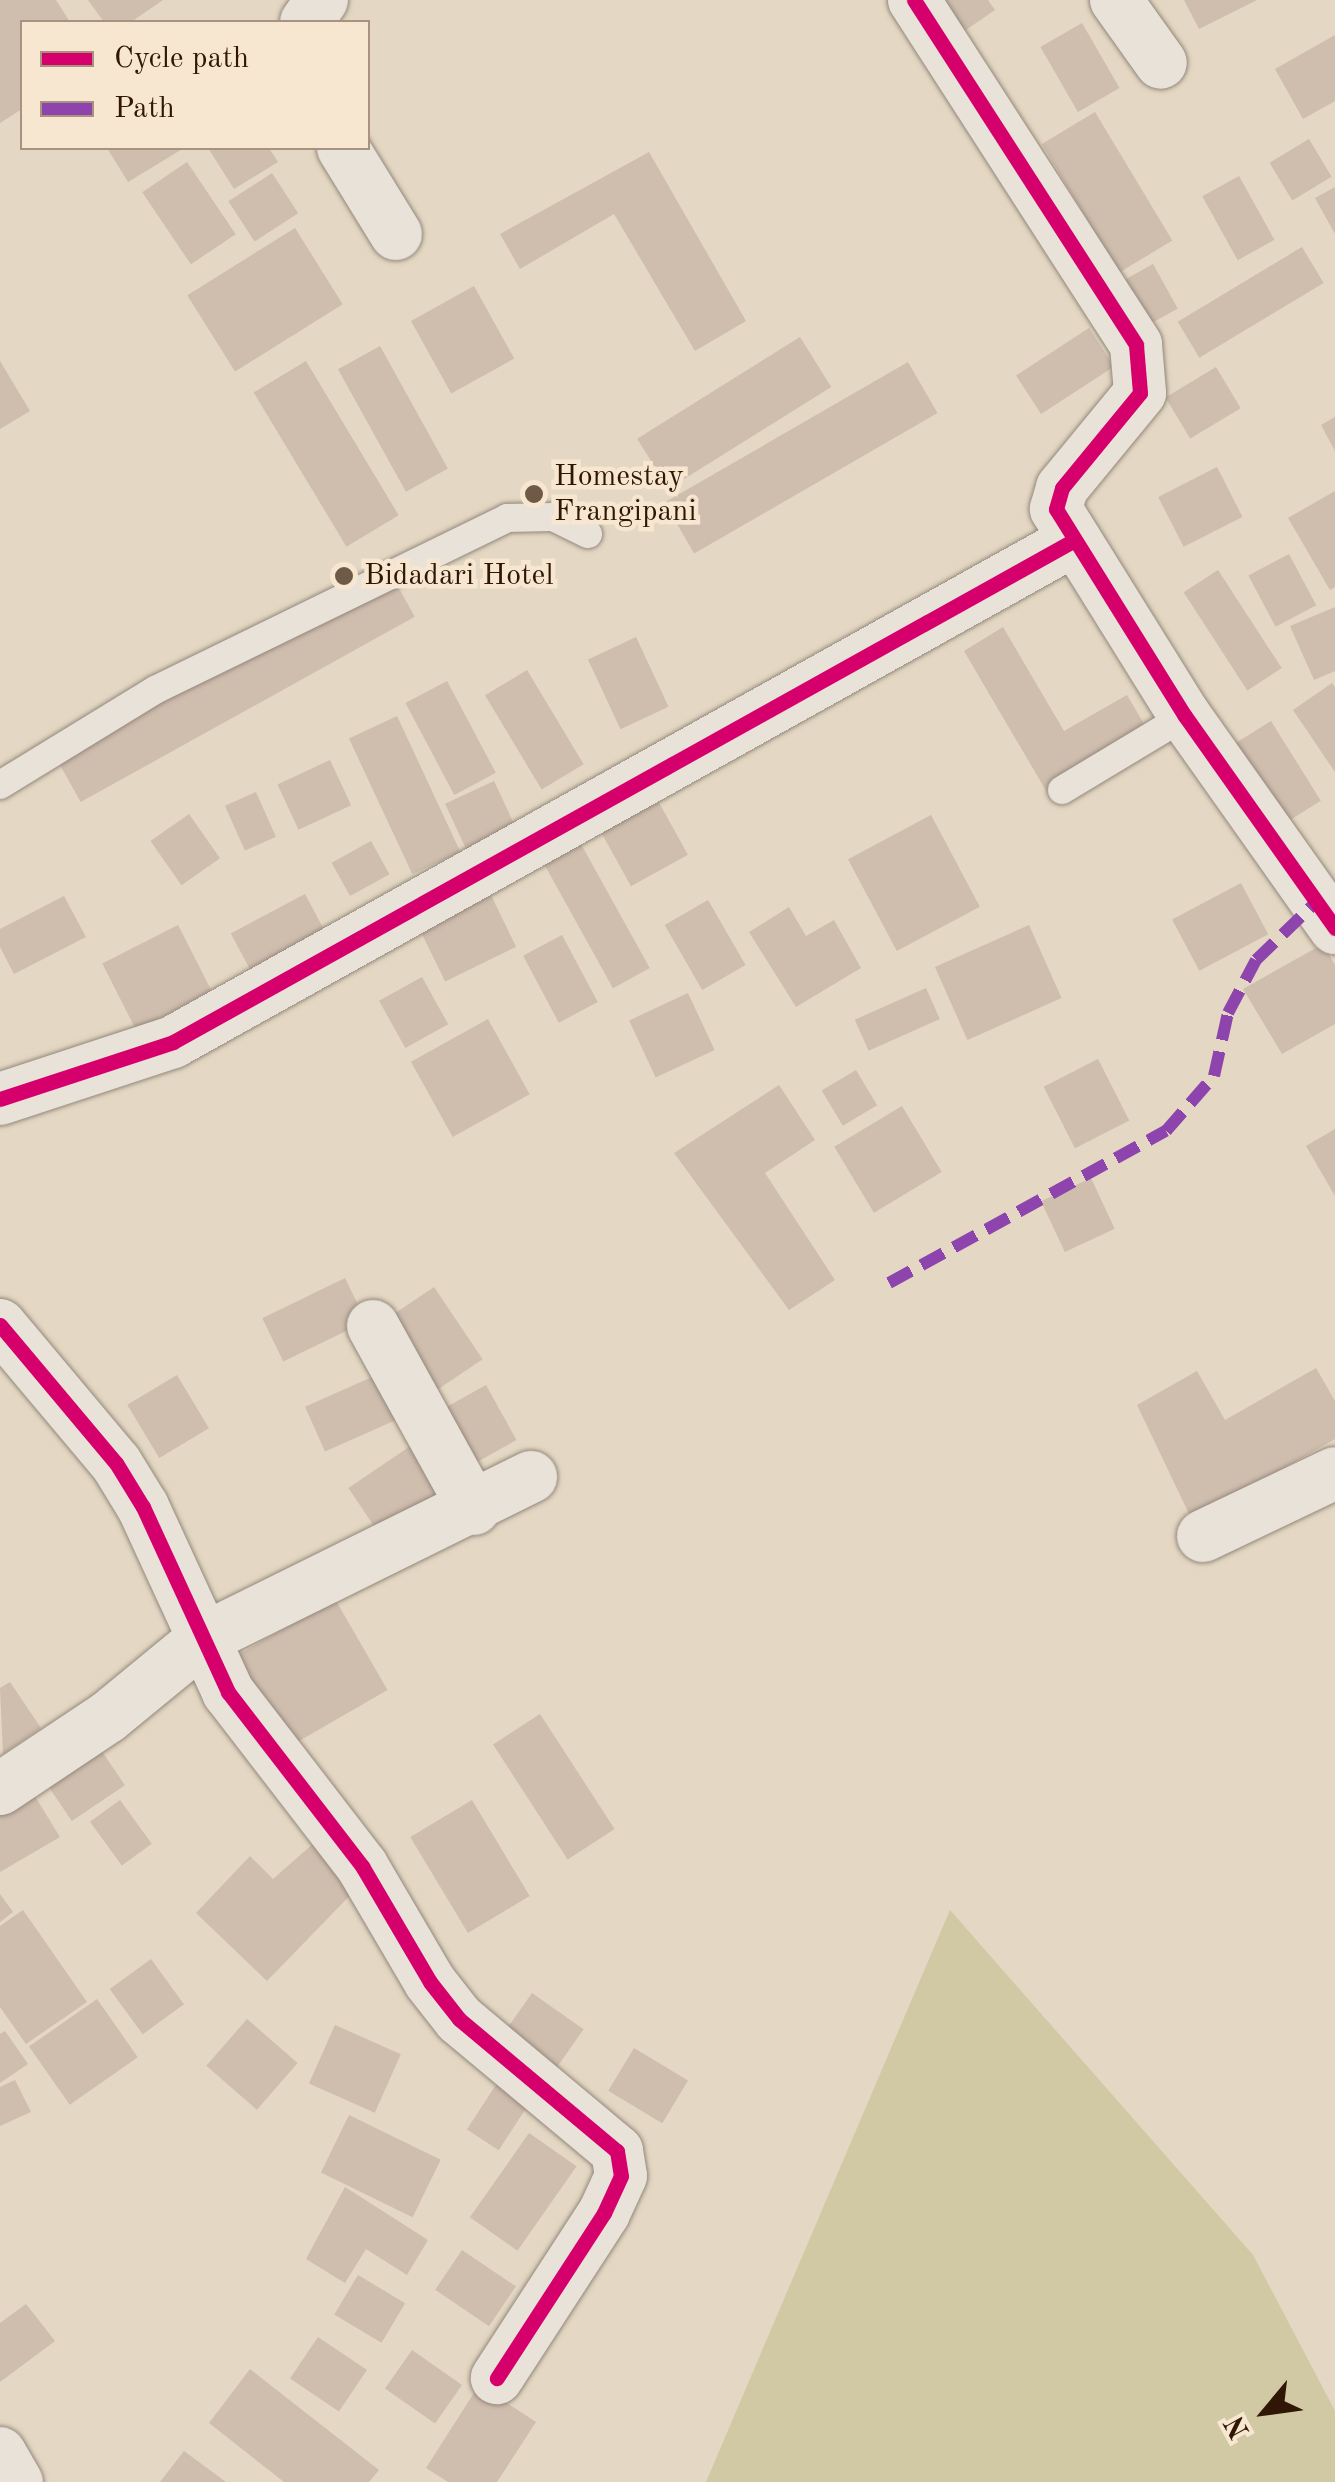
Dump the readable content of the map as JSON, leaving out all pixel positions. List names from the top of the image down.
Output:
{
  "places": ["Homestay Frangipani", "Bidadari Hotel"],
  "legend": ["Cycle path", "Path"],
  "north": "bottom left"
}
